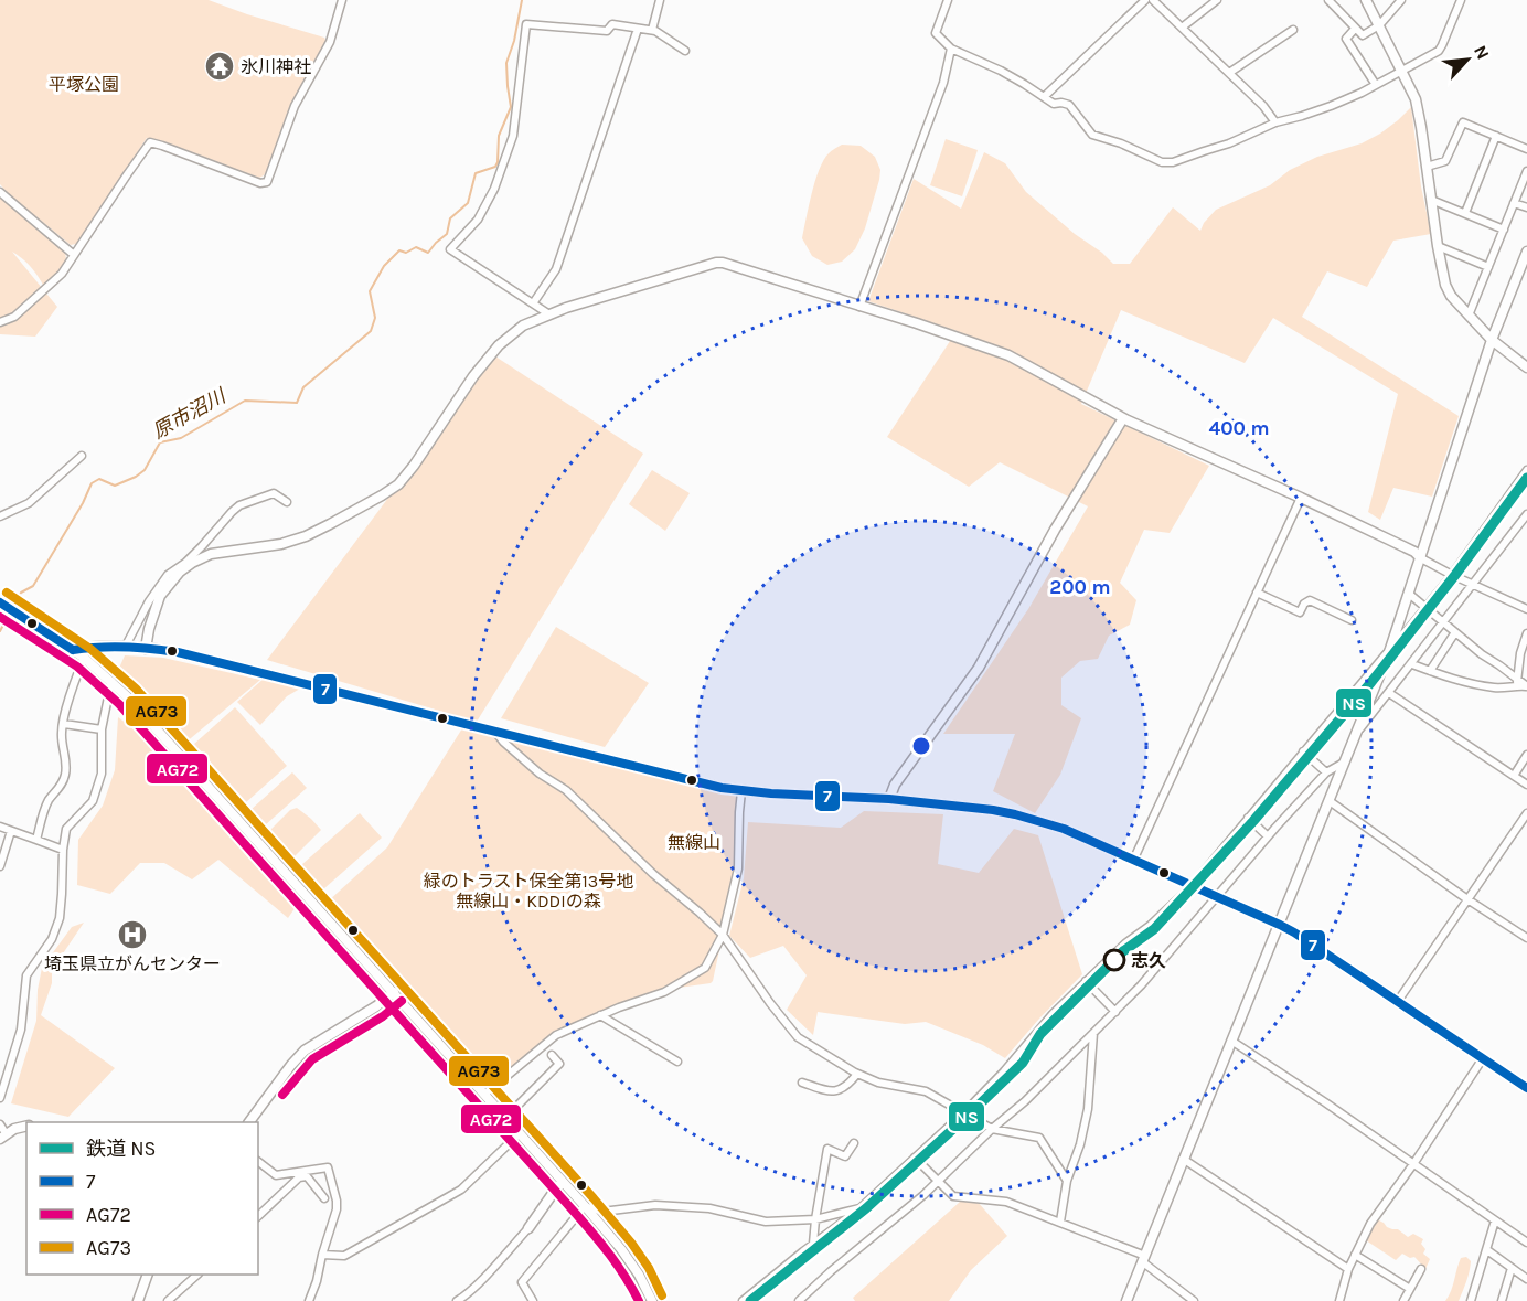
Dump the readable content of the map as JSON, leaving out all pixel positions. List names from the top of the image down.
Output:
{
  "water": ["原市沼川"],
  "parks": ["平塚公園", "無線山", "緑のトラスト保全第13号地 無線山・KDDIの森"],
  "places": {
    "temple": ["氷川神社"],
    "hospital": ["埼玉県立がんセンター"],
    "other": ["志久"]
  },
  "lines": [
    "rail line NS",
    "transit line AG73",
    "transit line 7",
    "transit line AG72"
  ],
  "legend": [
    "鉄道 NS",
    "7",
    "AG72",
    "AG73"
  ],
  "north": "top right",
  "rings": ["400 m", "200 m"]
}
